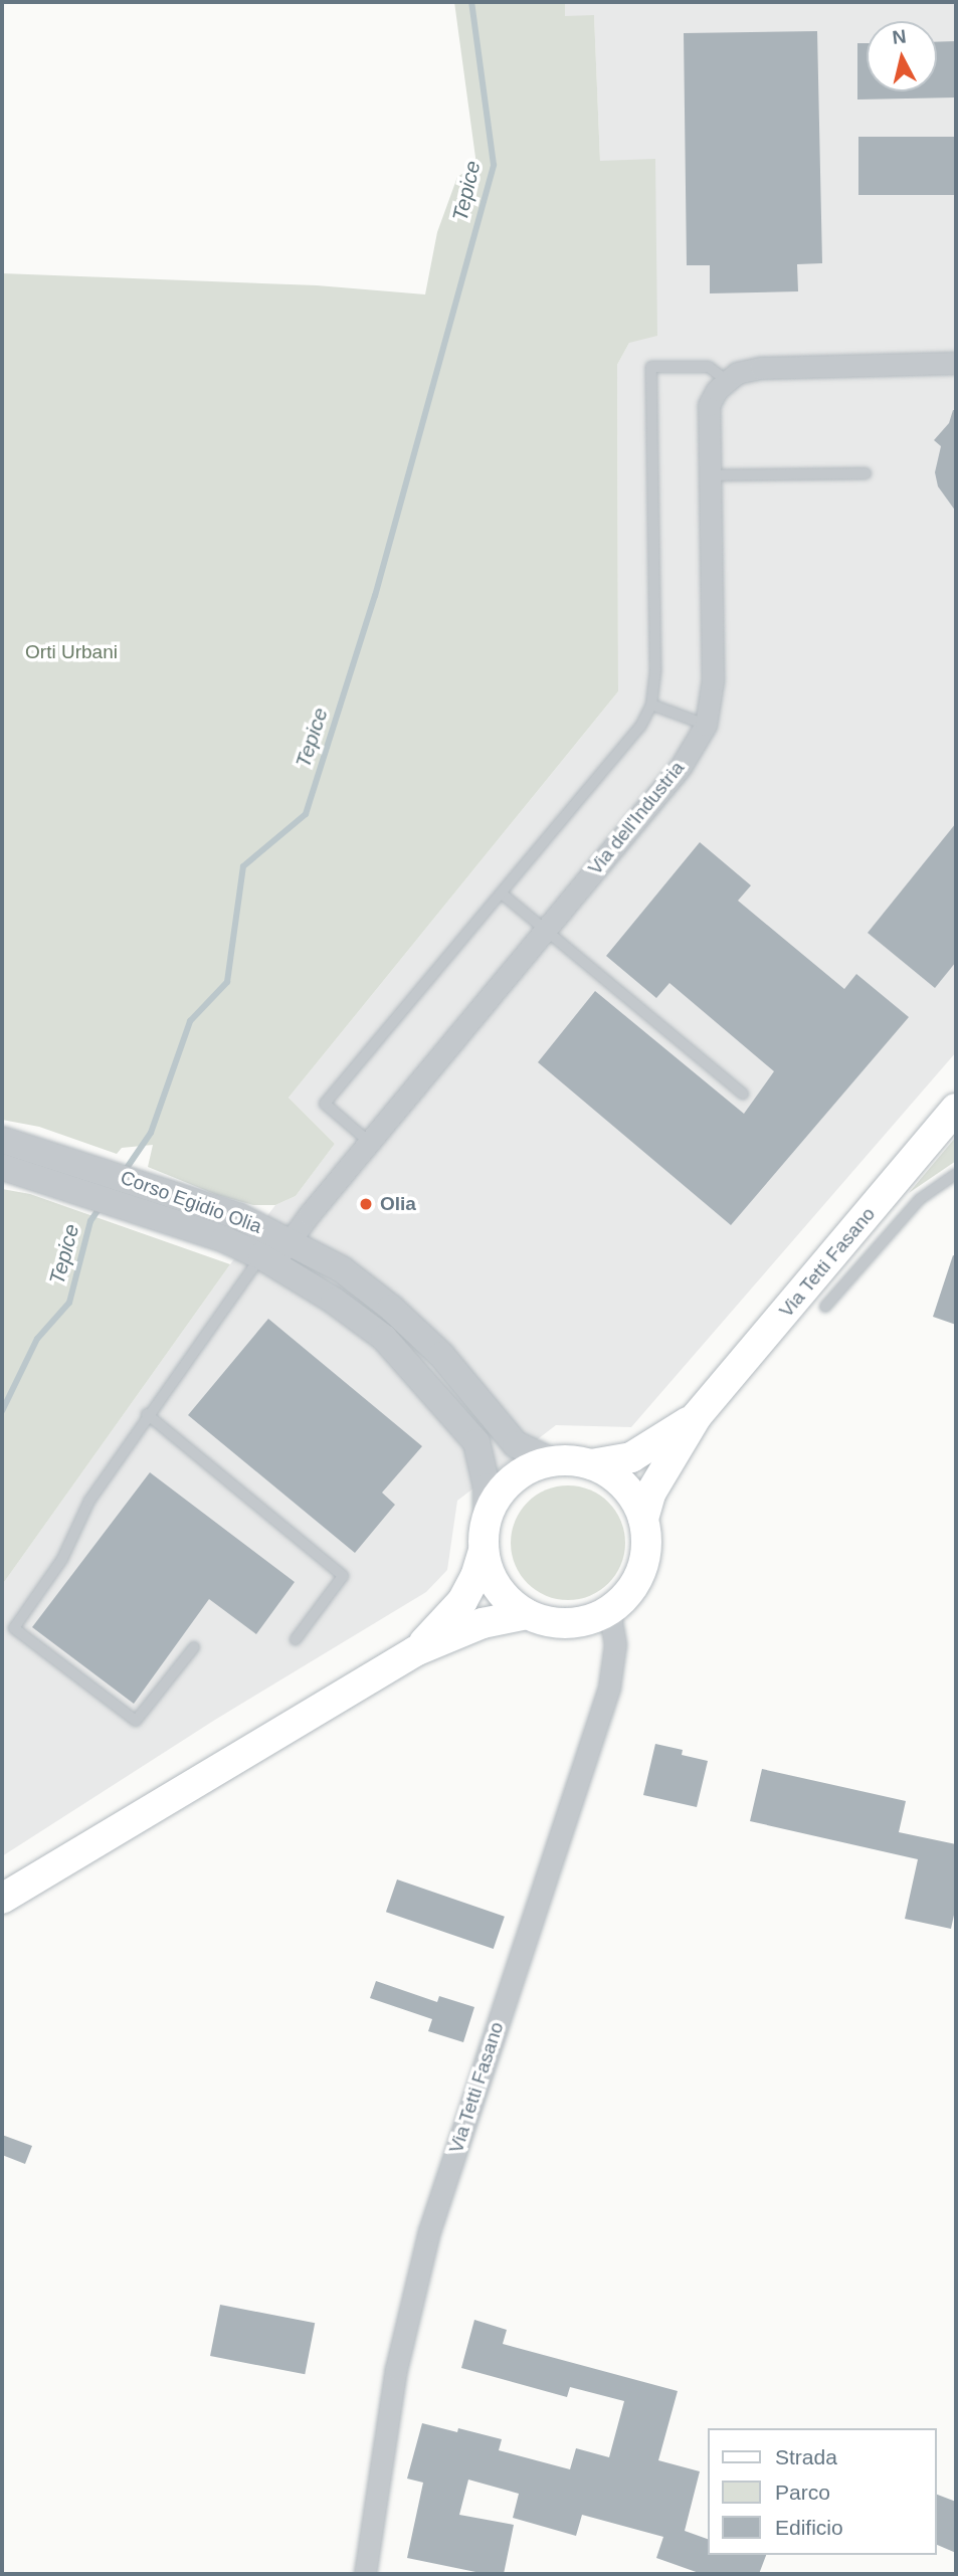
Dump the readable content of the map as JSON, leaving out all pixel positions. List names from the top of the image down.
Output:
{
  "streets": {
    "main road": ["Via Tetti Fasano"],
    "street": ["Via dell'Industria", "Corso Egidio Olia"]
  },
  "crossings": [
    ["Via dell'Industria", "Corso Egidio Olia"],
    ["Corso Egidio Olia", "Via Tetti Fasano"]
  ],
  "water": ["Tepice"],
  "parks": ["Orti Urbani"],
  "places": ["Olia"],
  "legend": ["Strada", "Parco", "Edificio"],
  "north": "top"
}
